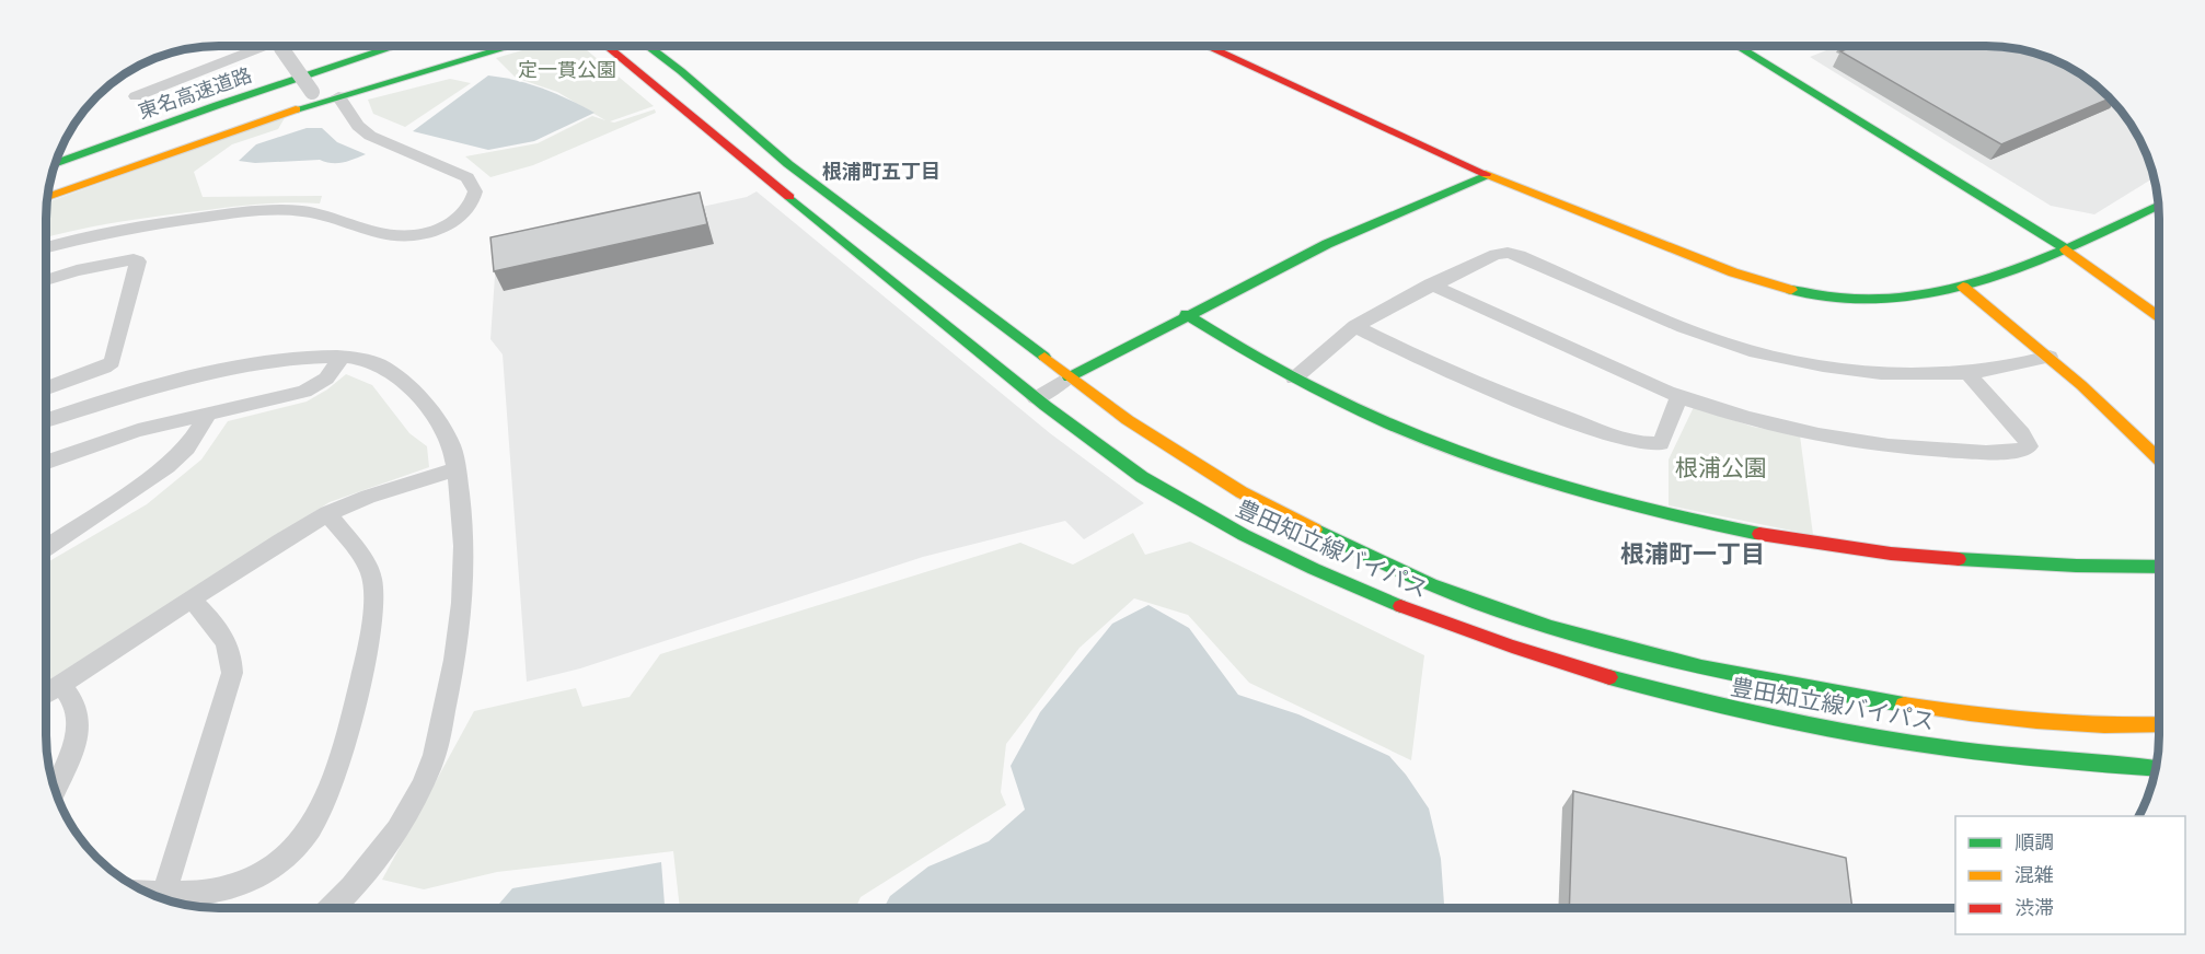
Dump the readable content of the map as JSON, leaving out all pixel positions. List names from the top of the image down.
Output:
{
  "streets": {
    "main road": ["東名高速道路", "豊田知立線バイパス"]
  },
  "districts": ["根浦町五丁目", "根浦町一丁目"],
  "parks": ["定一貫公園", "根浦公園"],
  "legend": ["順調", "混雑", "渋滞"]
}
